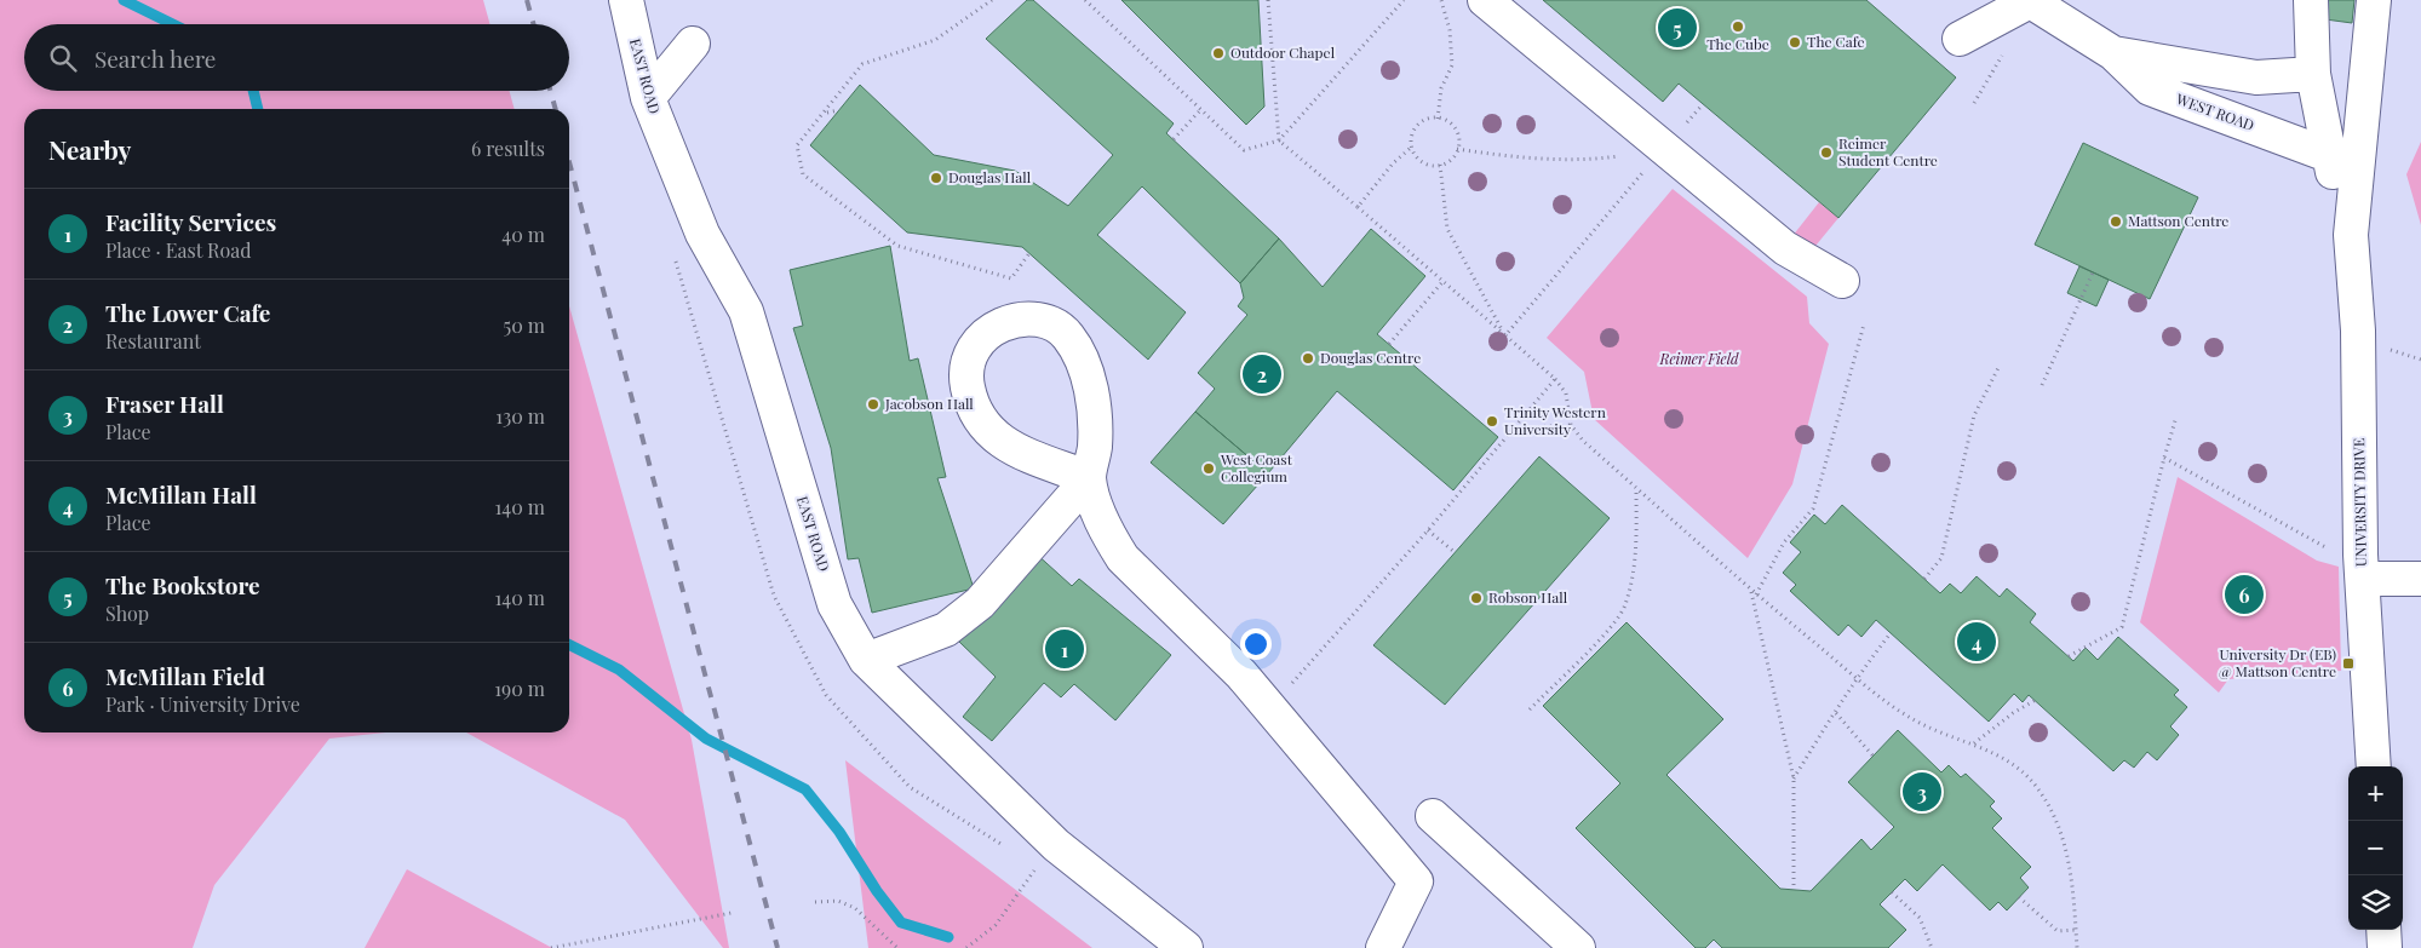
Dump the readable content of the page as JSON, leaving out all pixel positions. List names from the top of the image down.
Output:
{
  "streets": {
    "street": ["EAST ROAD", "WEST ROAD", "UNIVERSITY DRIVE"]
  },
  "crossings": [
    ["WEST ROAD", "UNIVERSITY DRIVE"]
  ],
  "parks": ["Reimer Field"],
  "places": {
    "other": [
      "The Cube",
      "The Cafe",
      "Outdoor Chapel",
      "Reimer Student Centre",
      "Douglas Hall",
      "Mattson Centre",
      "Douglas Centre",
      "Jacobson Hall",
      "Trinity Western University",
      "West Coast Collegium",
      "Robson Hall"
    ],
    "transit": ["University Dr (EB) @ Mattson Centre"]
  },
  "page": {
    "pins": [
      "5",
      "2",
      "6",
      "4",
      "1",
      "3"
    ],
    "search": "Search here",
    "heading": ["Nearby", "6 results"],
    "list": [
      {
        "mark": "1",
        "name": "Facility Services",
        "note": "Place · East Road",
        "value": "40 m"
      },
      {
        "mark": "2",
        "name": "The Lower Cafe",
        "note": "Restaurant",
        "value": "50 m"
      },
      {
        "mark": "3",
        "name": "Fraser Hall",
        "note": "Place",
        "value": "130 m"
      },
      {
        "mark": "4",
        "name": "McMillan Hall",
        "note": "Place",
        "value": "140 m"
      },
      {
        "mark": "5",
        "name": "The Bookstore",
        "note": "Shop",
        "value": "140 m"
      },
      {
        "mark": "6",
        "name": "McMillan Field",
        "note": "Park · University Drive",
        "value": "190 m"
      }
    ],
    "map_buttons": ["+", "−"]
  }
}
